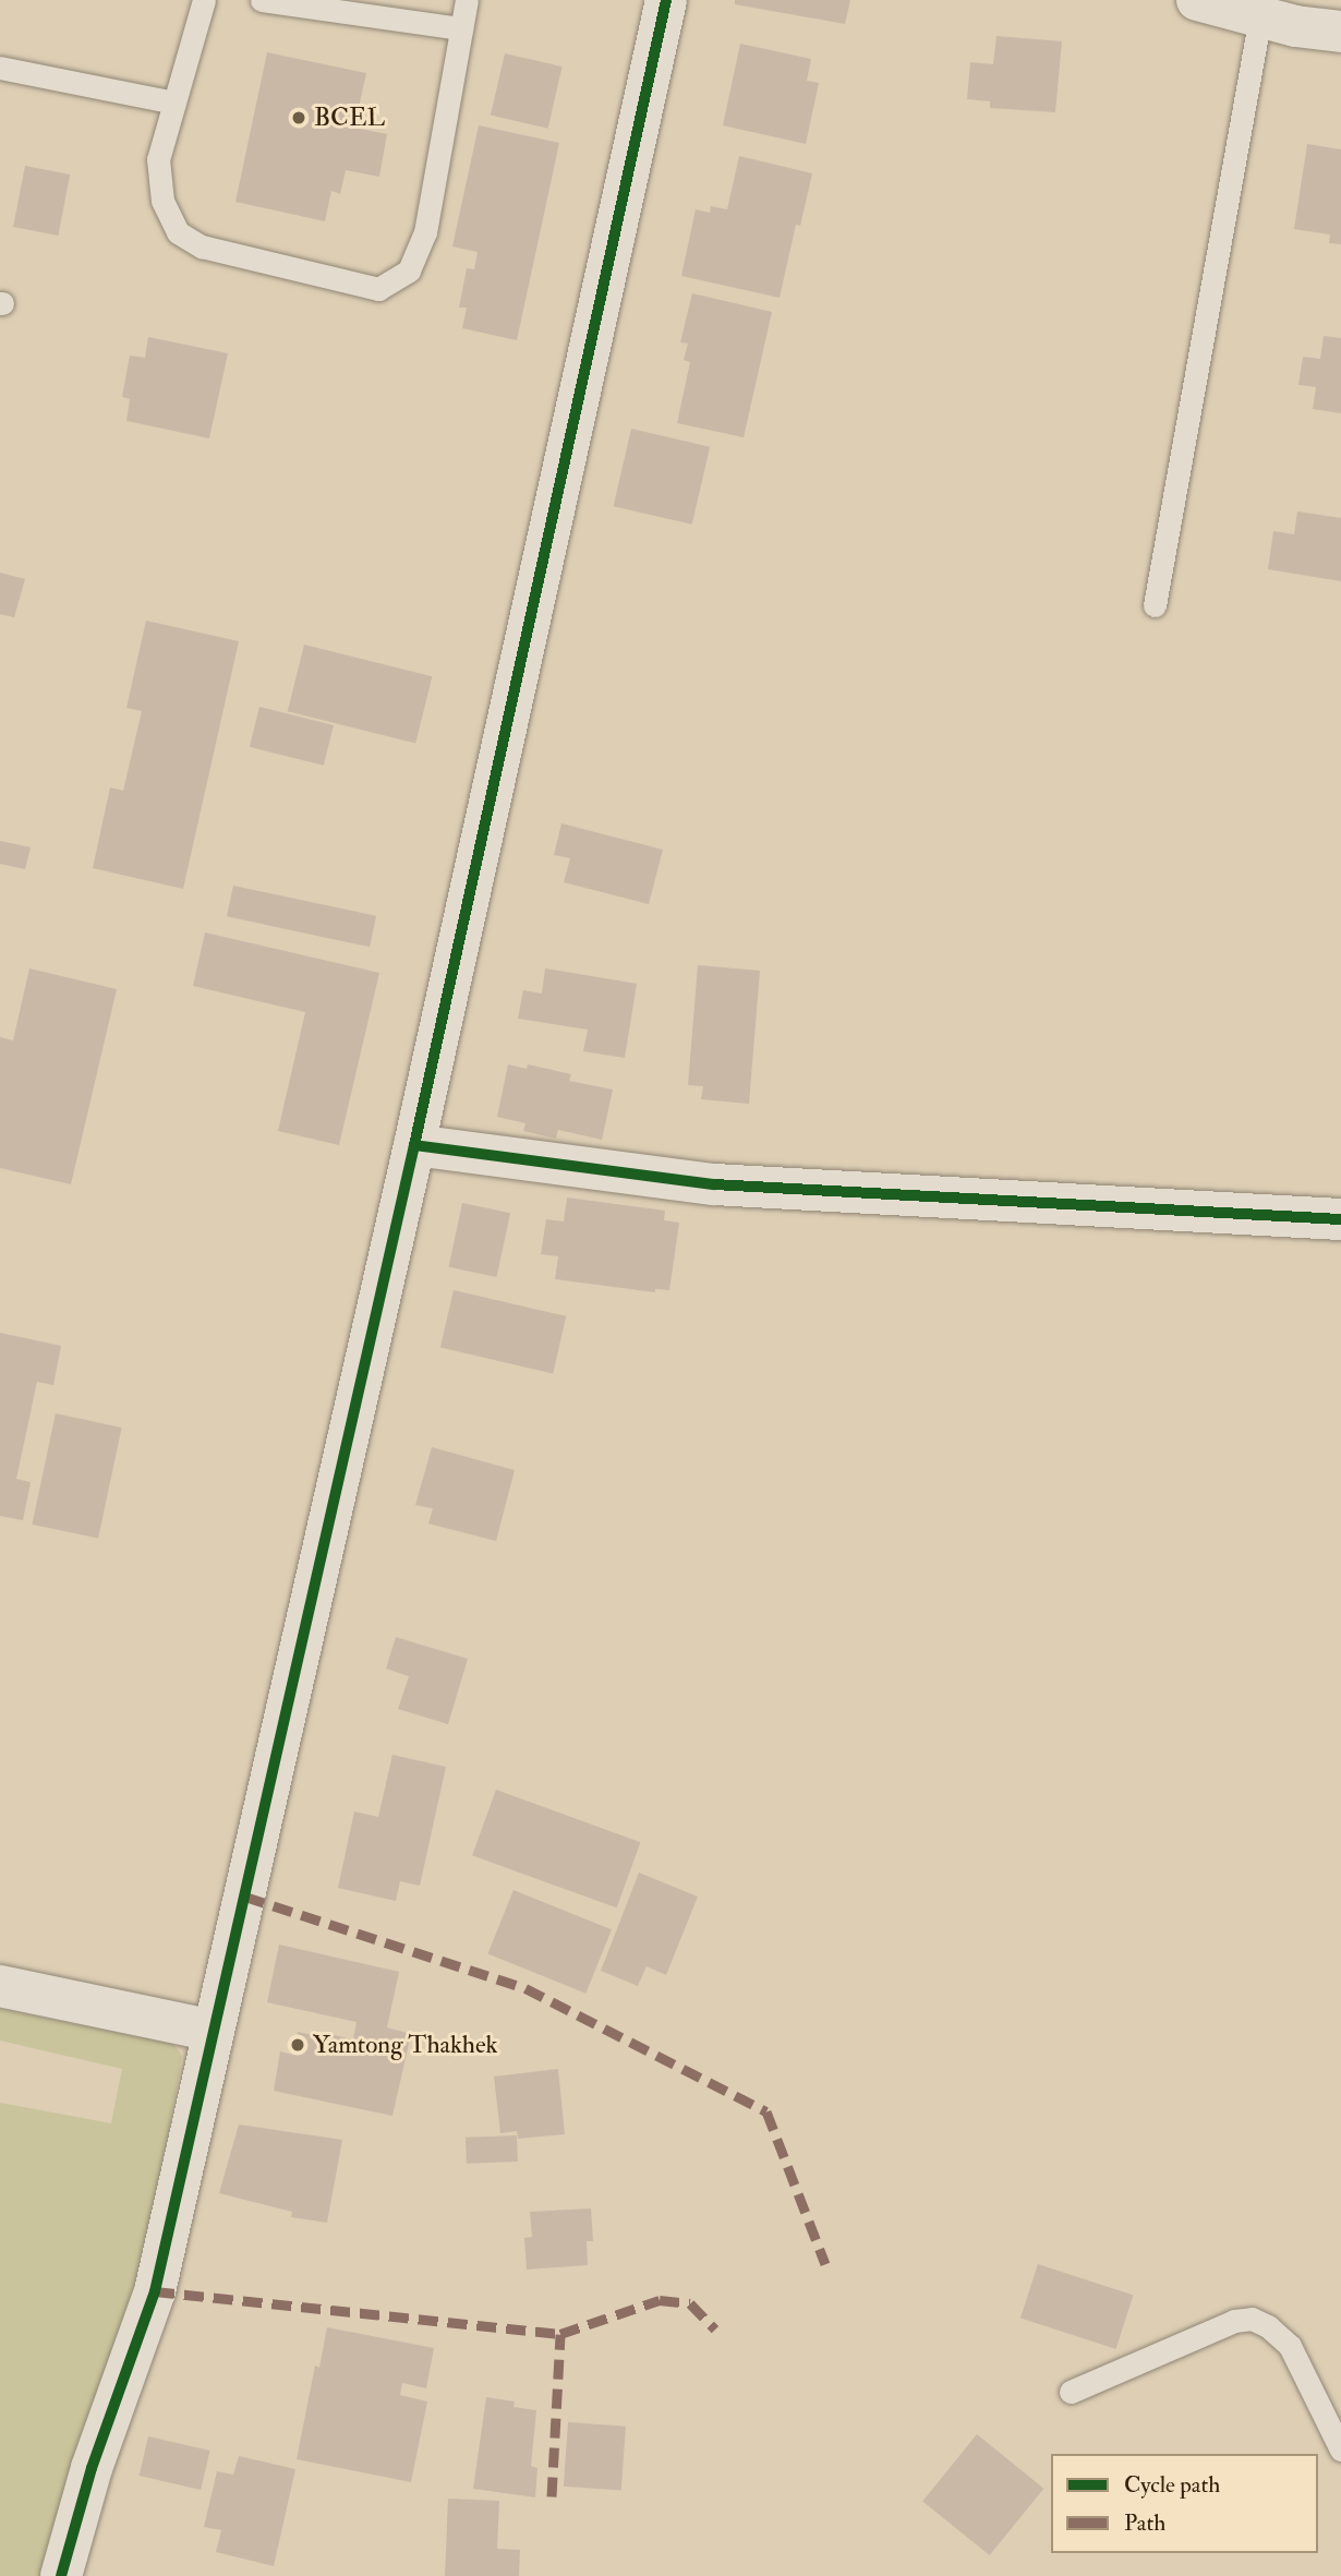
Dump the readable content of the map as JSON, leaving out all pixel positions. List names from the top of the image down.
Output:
{
  "places": ["BCEL", "Yamtong Thakhek"],
  "legend": ["Cycle path", "Path"]
}
